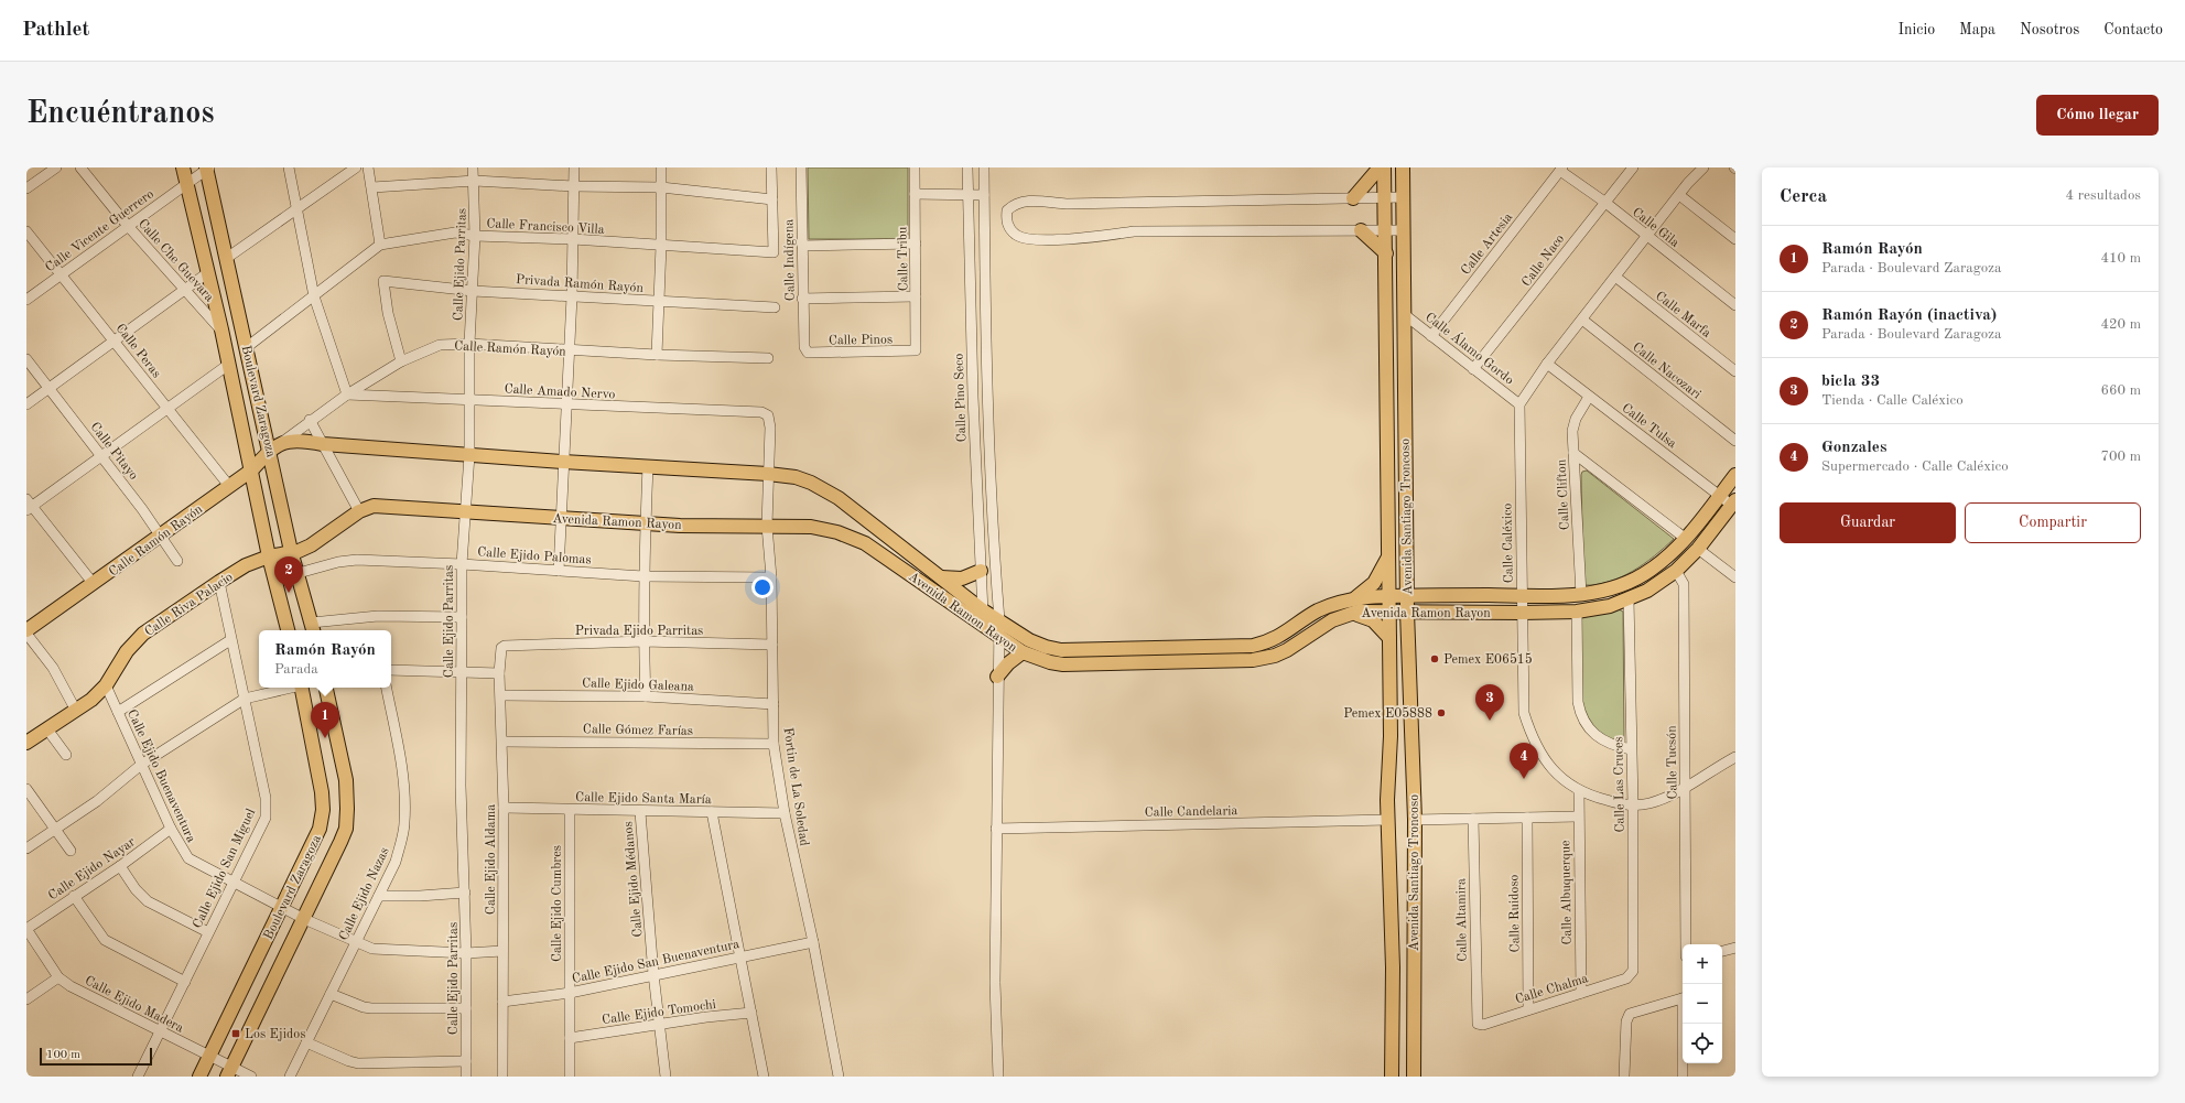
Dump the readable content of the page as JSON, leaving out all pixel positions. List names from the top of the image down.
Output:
{
  "streets": {
    "main road": [
      "Calle Ramón Rayón",
      "Boulevard Zaragoza",
      "Avenida Santiago Troncoso",
      "Avenida Ramon Rayon",
      "Calle Riva Palacio"
    ],
    "street": [
      "Calle Francisco Villa",
      "Calle Gila",
      "Calle Vicente Guerrero",
      "Calle Artesia",
      "Calle Tribu",
      "Calle Che Guevara",
      "Calle Indígena",
      "Calle Naco",
      "Calle Ejido Parritas",
      "Privada Ramón Rayón",
      "Calle Marfa",
      "Calle Pinos",
      "Calle Álamo Gordo",
      "Calle Peras",
      "Calle Nacozari",
      "Calle Amado Nervo",
      "Calle Pino Seco",
      "Calle Tulsa",
      "Calle Pitayo",
      "Calle Clifton",
      "Calle Caléxico",
      "Calle Ejido Palomas",
      "Privada Ejido Parritas",
      "Calle Ejido Galeana",
      "Calle Gómez Farías",
      "Calle Tucsón",
      "Calle Ejido Buenaventura",
      "Calle Las Cruces",
      "Fortin de La Soledad",
      "Calle Ejido Santa María",
      "Calle Candelaria",
      "Calle Ejido Aldama",
      "Calle Ejido Nayar",
      "Calle Ejido San Miguel",
      "Calle Ejido Médanos",
      "Calle Albuquerque",
      "Calle Ejido Nazas",
      "Calle Ejido Cumbres",
      "Calle Ruidoso",
      "Calle Altamira",
      "Calle Ejido San Buenaventura",
      "Calle Chalma",
      "Calle Ejido Madera",
      "Calle Ejido Tomochi"
    ]
  },
  "crossings": [
    ["Calle Francisco Villa", "Calle Ejido Parritas"],
    ["Calle Francisco Villa", "Boulevard Zaragoza"],
    ["Calle Gila", "Calle Artesia"],
    ["Calle Gila", "Calle Naco"],
    ["Calle Vicente Guerrero", "Calle Che Guevara"],
    ["Calle Vicente Guerrero", "Calle Peras"],
    ["Calle Vicente Guerrero", "Boulevard Zaragoza"],
    ["Calle Artesia", "Calle Álamo Gordo"],
    ["Calle Tribu", "Calle Pinos"],
    ["Calle Che Guevara", "Boulevard Zaragoza"],
    ["Calle Indígena", "Calle Pinos"],
    ["Calle Naco", "Calle Álamo Gordo"],
    ["Calle Ejido Parritas", "Privada Ramón Rayón"],
    ["Calle Ejido Parritas", "Calle Ramón Rayón"],
    ["Calle Ejido Parritas", "Calle Amado Nervo"],
    ["Calle Ejido Parritas", "Avenida Ramon Rayon"],
    ["Calle Ejido Parritas", "Calle Ejido Palomas"],
    ["Calle Ejido Parritas", "Calle Ejido Buenaventura"],
    ["Privada Ramón Rayón", "Calle Ramón Rayón"],
    ["Calle Ramón Rayón", "Calle Peras"],
    ["Calle Ramón Rayón", "Calle Amado Nervo"],
    ["Calle Ramón Rayón", "Boulevard Zaragoza"],
    ["Calle Ramón Rayón", "Calle Pitayo"],
    ["Calle Álamo Gordo", "Avenida Santiago Troncoso"],
    ["Calle Álamo Gordo", "Calle Caléxico"],
    ["Calle Amado Nervo", "Fortin de La Soledad"],
    ["Calle Pino Seco", "Avenida Ramon Rayon"],
    ["Boulevard Zaragoza", "Avenida Ramon Rayon"],
    ["Boulevard Zaragoza", "Calle Ejido Palomas"],
    ["Boulevard Zaragoza", "Calle Riva Palacio"],
    ["Boulevard Zaragoza", "Calle Ejido Buenaventura"],
    ["Boulevard Zaragoza", "Calle Ejido Madera"],
    ["Calle Tulsa", "Calle Clifton"],
    ["Calle Tulsa", "Avenida Ramon Rayon"],
    ["Calle Clifton", "Avenida Ramon Rayon"],
    ["Avenida Santiago Troncoso", "Avenida Ramon Rayon"],
    ["Avenida Santiago Troncoso", "Calle Candelaria"],
    ["Avenida Ramon Rayon", "Calle Caléxico"],
    ["Avenida Ramon Rayon", "Calle Riva Palacio"],
    ["Avenida Ramon Rayon", "Calle Tucsón"],
    ["Avenida Ramon Rayon", "Calle Las Cruces"],
    ["Avenida Ramon Rayon", "Fortin de La Soledad"],
    ["Calle Caléxico", "Calle Tucsón"],
    ["Calle Caléxico", "Calle Las Cruces"],
    ["Calle Caléxico", "Calle Albuquerque"],
    ["Calle Ejido Palomas", "Fortin de La Soledad"],
    ["Calle Riva Palacio", "Calle Ejido Buenaventura"],
    ["Calle Riva Palacio", "Calle Ejido San Miguel"],
    ["Privada Ejido Parritas", "Fortin de La Soledad"],
    ["Privada Ejido Parritas", "Calle Ejido Aldama"],
    ["Calle Ejido Galeana", "Fortin de La Soledad"],
    ["Calle Ejido Galeana", "Calle Ejido Aldama"],
    ["Calle Gómez Farías", "Fortin de La Soledad"],
    ["Calle Gómez Farías", "Calle Ejido Aldama"],
    ["Calle Ejido Buenaventura", "Calle Ejido Aldama"],
    ["Calle Ejido Buenaventura", "Calle Ejido Nayar"],
    ["Calle Ejido Buenaventura", "Calle Ejido San Miguel"],
    ["Calle Ejido Buenaventura", "Calle Ejido Nazas"],
    ["Calle Las Cruces", "Calle Chalma"],
    ["Fortin de La Soledad", "Calle Ejido Santa María"],
    ["Fortin de La Soledad", "Calle Ejido San Buenaventura"],
    ["Calle Ejido Santa María", "Calle Ejido Aldama"],
    ["Calle Ejido Santa María", "Calle Ejido Médanos"],
    ["Calle Ejido Santa María", "Calle Ejido Cumbres"],
    ["Calle Ejido Aldama", "Calle Ejido San Buenaventura"],
    ["Calle Ejido Nayar", "Calle Ejido Madera"],
    ["Calle Ejido San Miguel", "Calle Ejido Madera"],
    ["Calle Ejido Médanos", "Calle Ejido San Buenaventura"],
    ["Calle Ejido Médanos", "Calle Ejido Tomochi"],
    ["Calle Albuquerque", "Calle Chalma"],
    ["Calle Ejido Cumbres", "Calle Ejido San Buenaventura"],
    ["Calle Ejido Cumbres", "Calle Ejido Tomochi"],
    ["Calle Ruidoso", "Calle Chalma"],
    ["Calle Altamira", "Calle Chalma"]
  ],
  "places": {
    "other": ["Pemex E06515", "Pemex E05888"],
    "transit": ["Los Ejidos"]
  },
  "scale_bar": "100 m",
  "page": {
    "header": "Pathlet",
    "nav": [
      "Inicio",
      "Mapa",
      "Nosotros",
      "Contacto"
    ],
    "buttons": [
      "Cómo llegar",
      ["Guardar", "Compartir"]
    ],
    "title": "Encuéntranos",
    "heading": ["Cerca", "4 resultados"],
    "list": [
      {
        "mark": "1",
        "name": "Ramón Rayón",
        "note": "Parada · Boulevard Zaragoza",
        "value": "410 m"
      },
      {
        "mark": "2",
        "name": "Ramón Rayón (inactiva)",
        "note": "Parada · Boulevard Zaragoza",
        "value": "420 m"
      },
      {
        "mark": "3",
        "name": "bicla 33",
        "note": "Tienda · Calle Caléxico",
        "value": "660 m"
      },
      {
        "mark": "4",
        "name": "Gonzales",
        "note": "Supermercado · Calle Caléxico",
        "value": "700 m"
      }
    ],
    "pins": [
      "2",
      "3",
      "1",
      "4"
    ],
    "popup": ["Ramón Rayón", "Parada"],
    "map_buttons": ["+", "−"],
    "scale": "100 m"
  }
}
